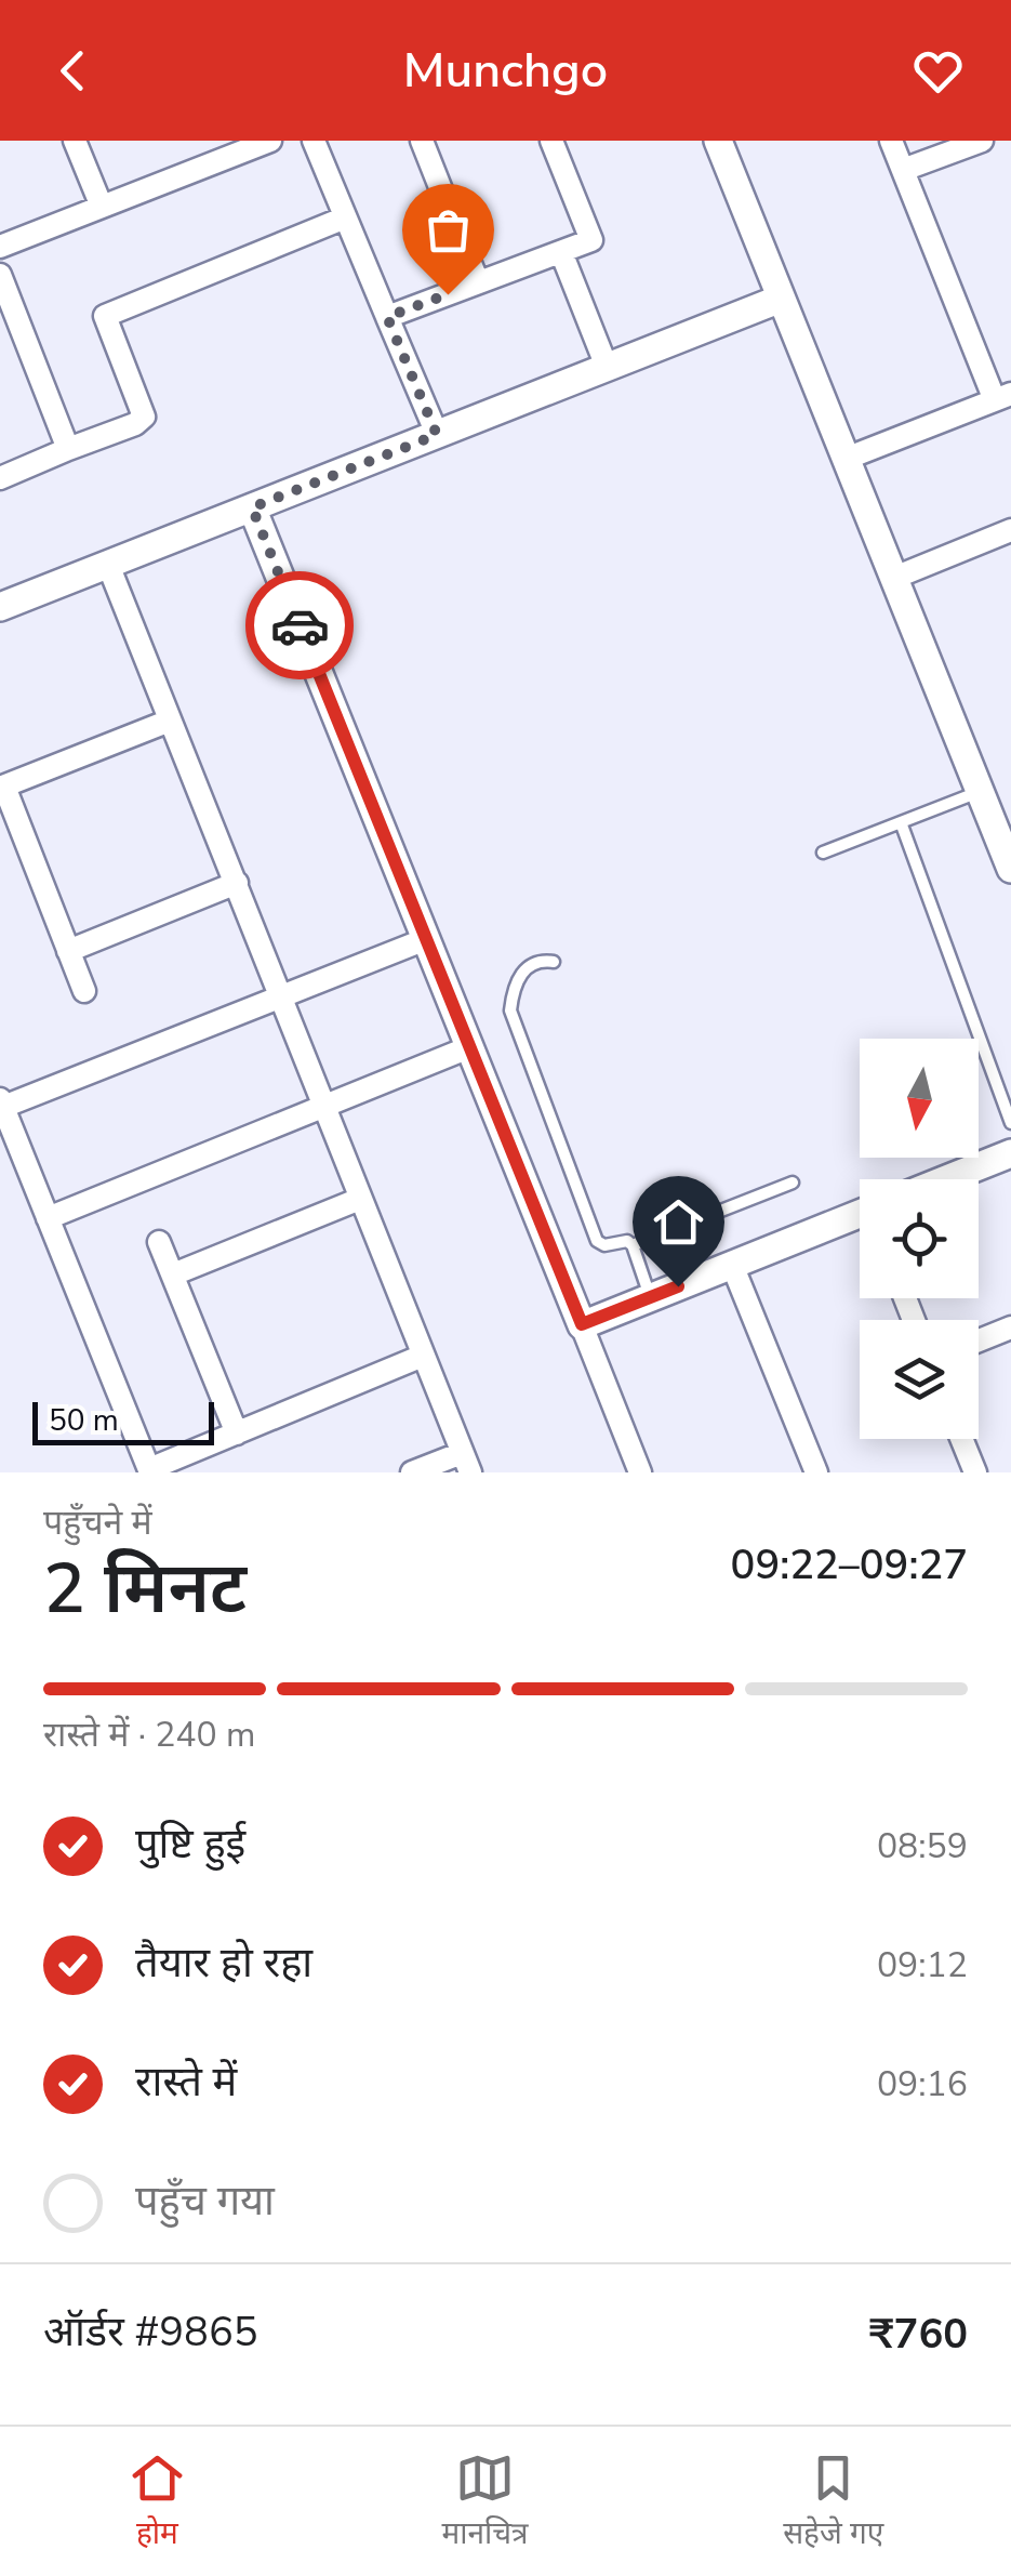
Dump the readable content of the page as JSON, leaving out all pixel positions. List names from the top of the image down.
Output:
{
  "scale_bar": "50 m",
  "north": "bottom",
  "page": {
    "header": "Munchgo",
    "scale": "50 m",
    "heading": ["2 मिनट", "पहुँचने में", "09:22–09:27"],
    "panel": ["ऑर्डर #9865", "₹760"],
    "bar": "रास्ते में · 240 m",
    "list": [
      ["पुष्टि हुई", "08:59"],
      ["तैयार हो रहा", "09:12"],
      ["रास्ते में", "09:16"],
      "पहुँच गया"
    ],
    "tabs": ["होम", "मानचित्र", "सहेजे गए"]
  }
}
